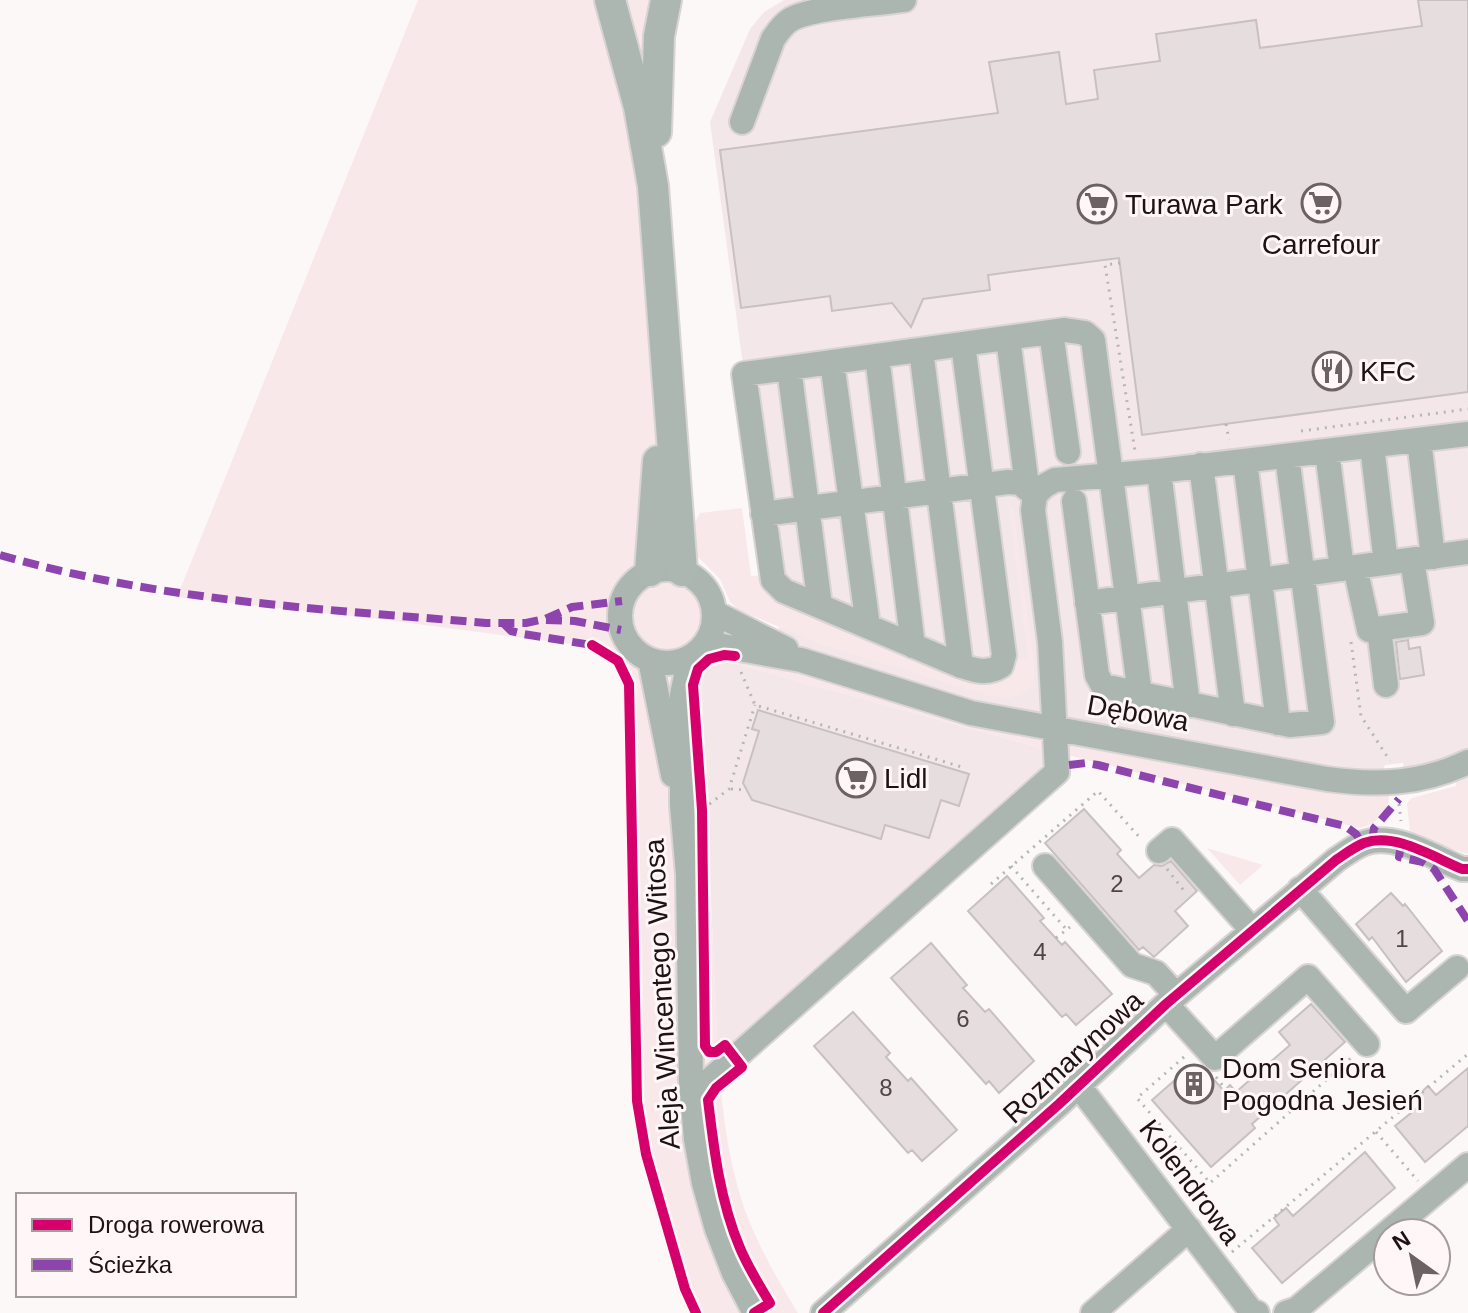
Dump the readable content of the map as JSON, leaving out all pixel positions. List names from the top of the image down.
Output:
{
  "streets": {
    "street": [
      "Dębowa",
      "Aleja Wincentego Witosa",
      "Rozmarynowa",
      "Kolendrowa"
    ]
  },
  "crossings": [
    ["Dębowa", "Aleja Wincentego Witosa"],
    ["Rozmarynowa", "Kolendrowa"]
  ],
  "places": {
    "supermarket": ["Carrefour", "Turawa Park", "Lidl"],
    "restaurant": ["KFC"],
    "building": ["Dom Seniora Pogodna Jesień"]
  },
  "house_numbers": [
    "2",
    "1",
    "4",
    "6",
    "8"
  ],
  "legend": ["Droga rowerowa", "Ścieżka"],
  "north": "top left"
}
